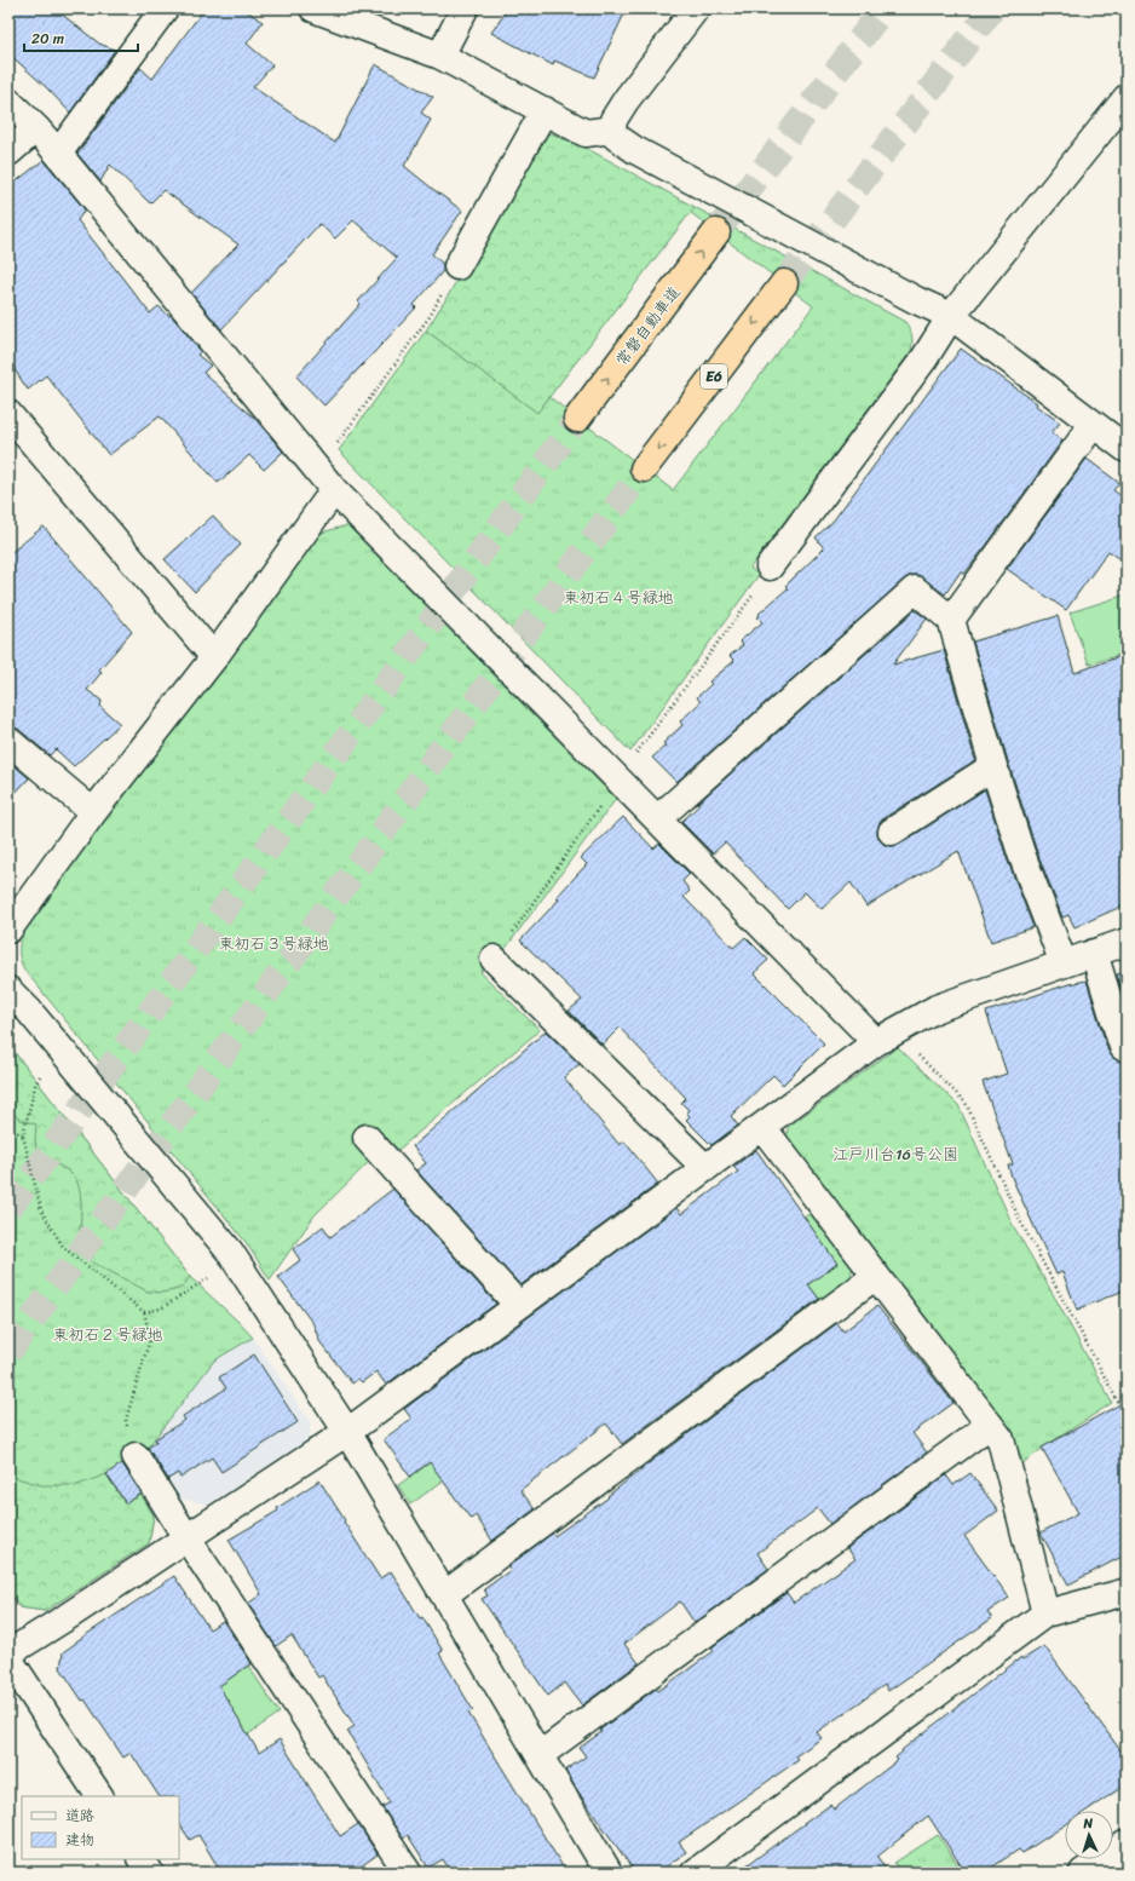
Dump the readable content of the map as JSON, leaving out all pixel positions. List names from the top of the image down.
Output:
{
  "streets": {
    "highway": ["常磐自動車道", "E6"]
  },
  "parks": [
    "東初石４号緑地",
    "東初石３号緑地",
    "江戸川台16号公園",
    "東初石２号緑地"
  ],
  "legend": ["道路", "建物"],
  "scale_bar": "20 m",
  "north": "top"
}
